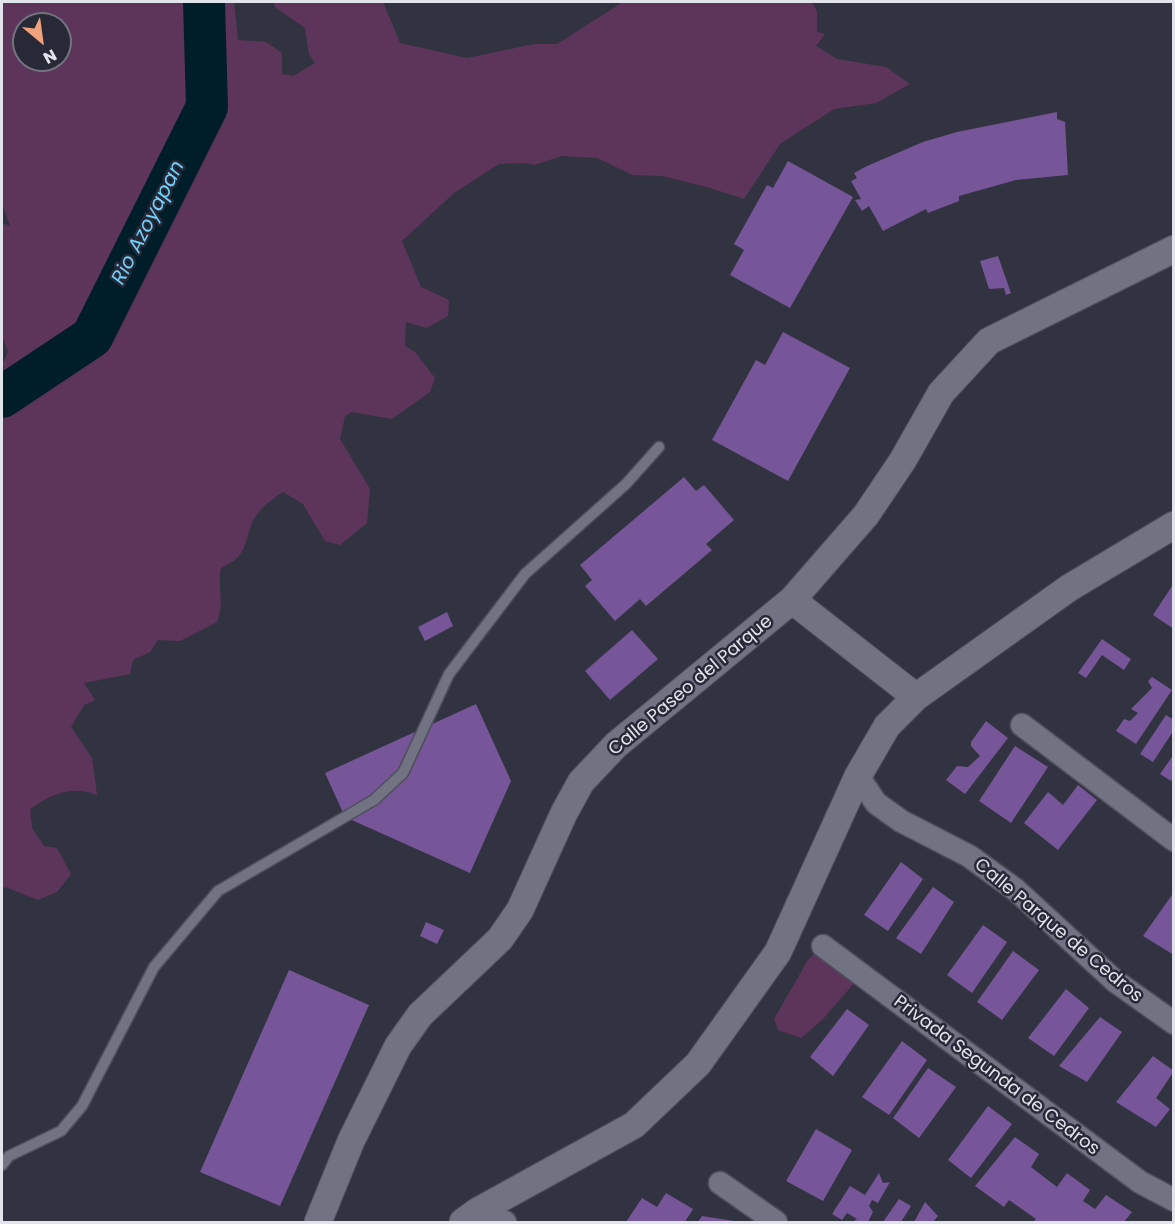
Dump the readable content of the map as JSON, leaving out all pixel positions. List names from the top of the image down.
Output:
{
  "streets": {
    "street": ["Calle Paseo del Parque", "Calle Parque de Cedros", "Privada Segunda de Cedros"]
  },
  "water": ["Rio Azoyapan"],
  "north": "bottom right"
}
